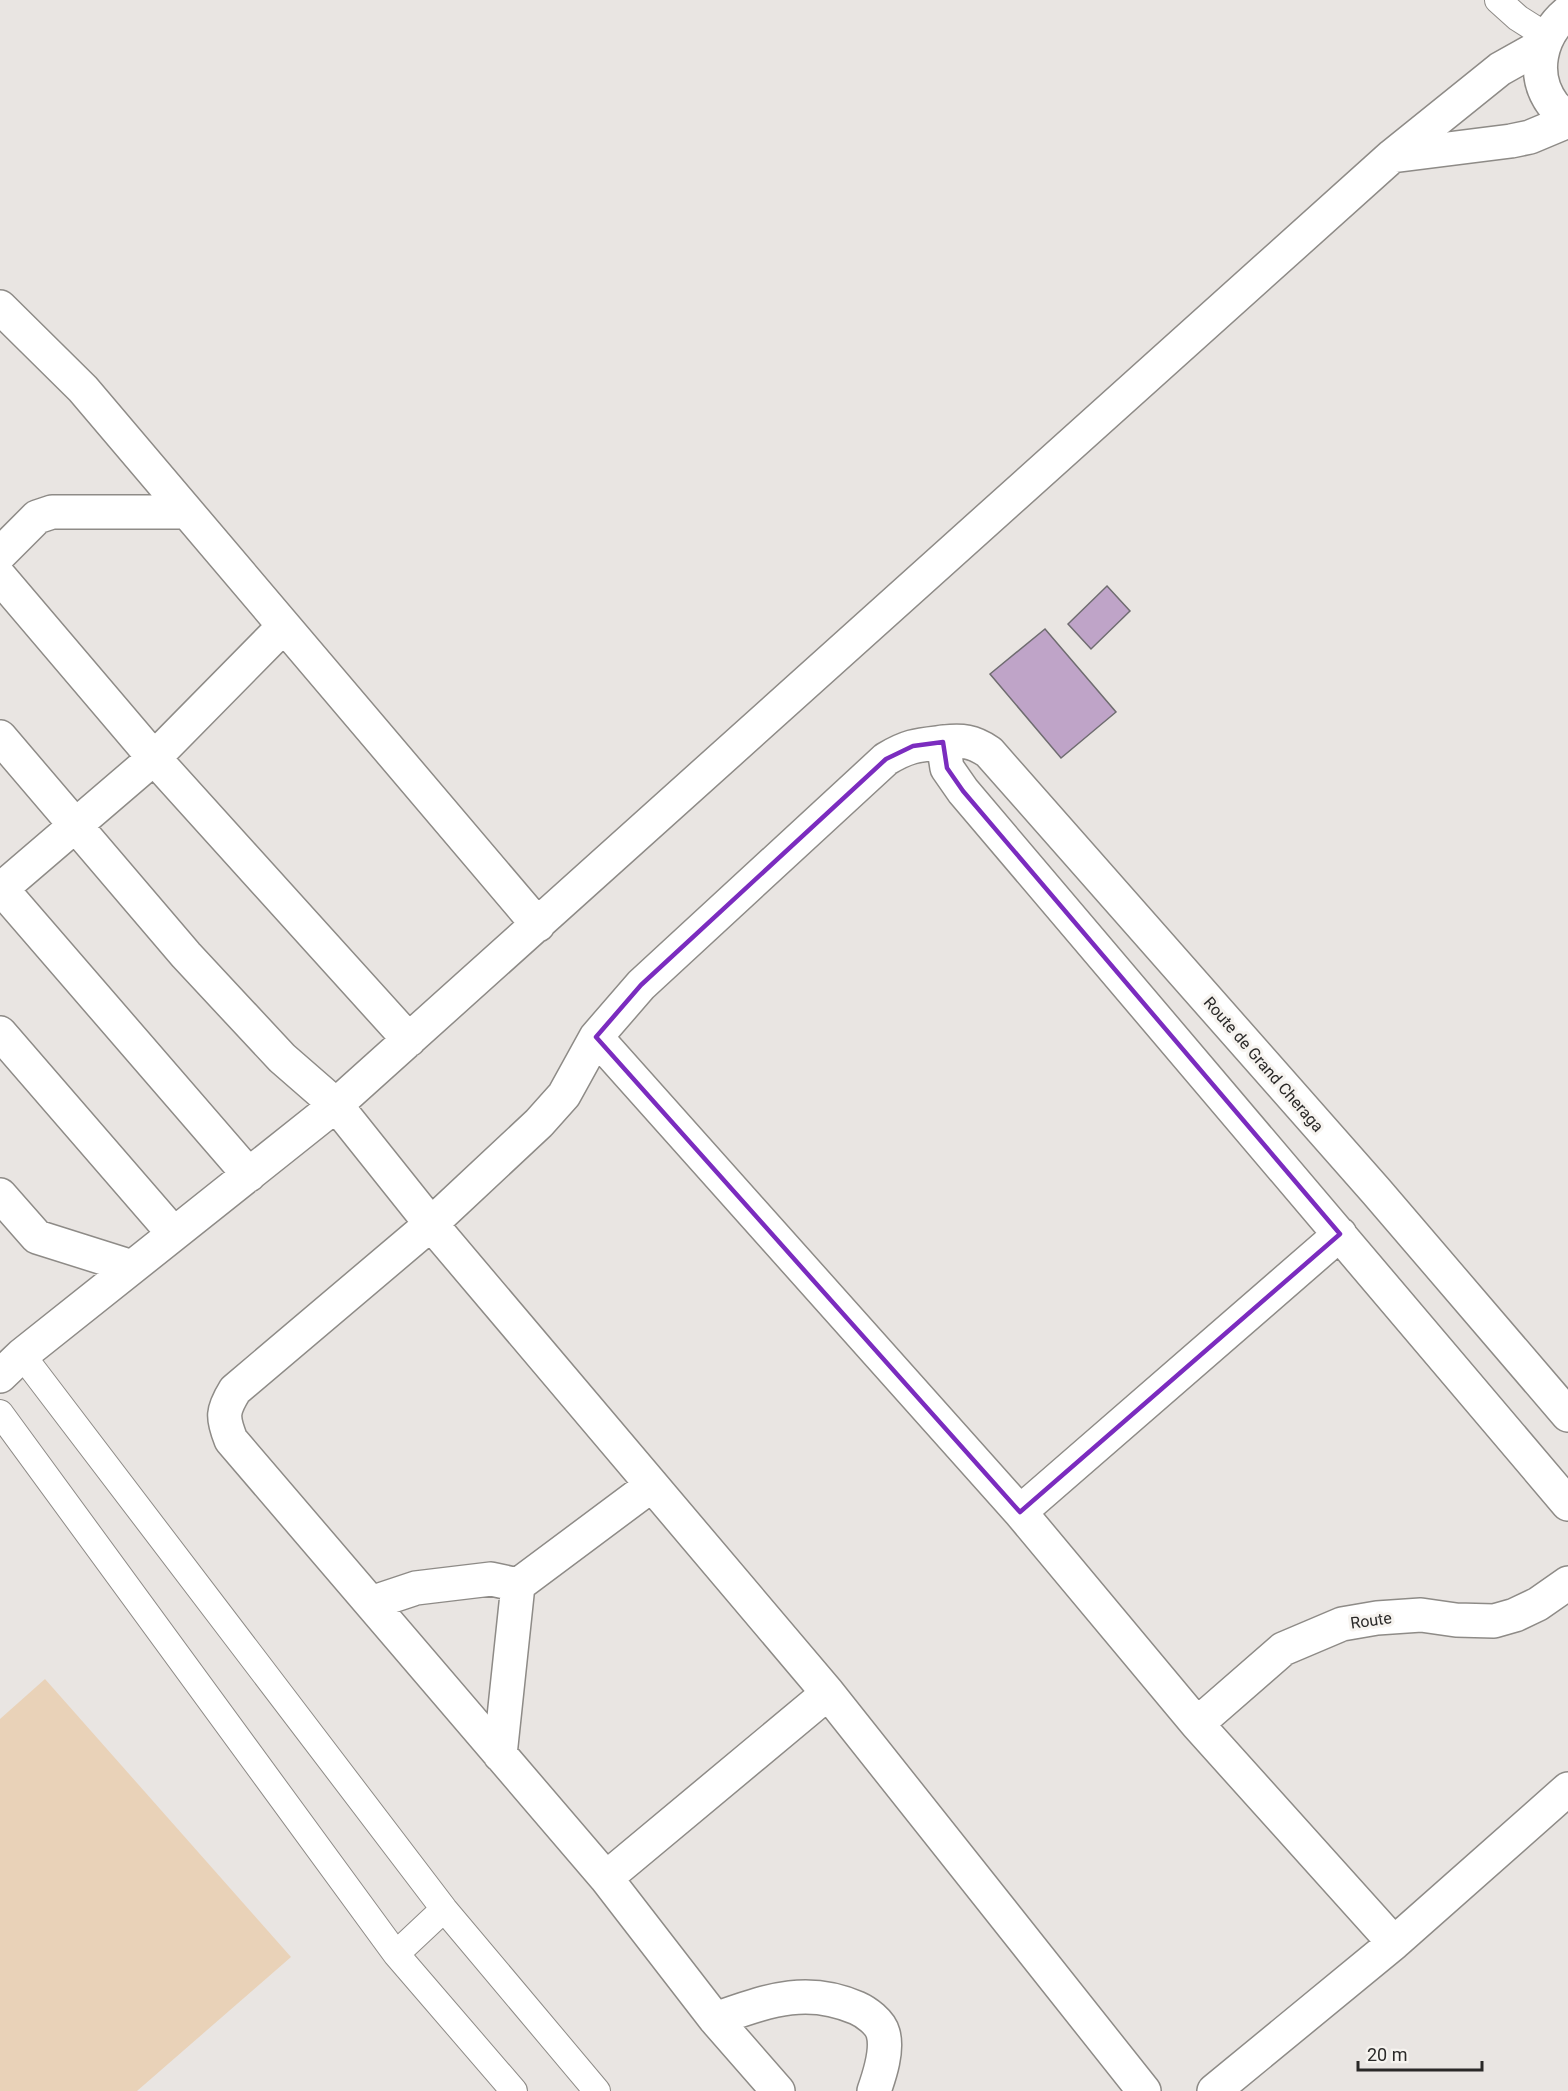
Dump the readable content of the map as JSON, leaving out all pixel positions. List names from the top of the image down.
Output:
{
  "streets": {
    "street": ["Route de Grand Cheraga", "Route"]
  },
  "scale_bar": "20 m"
}
